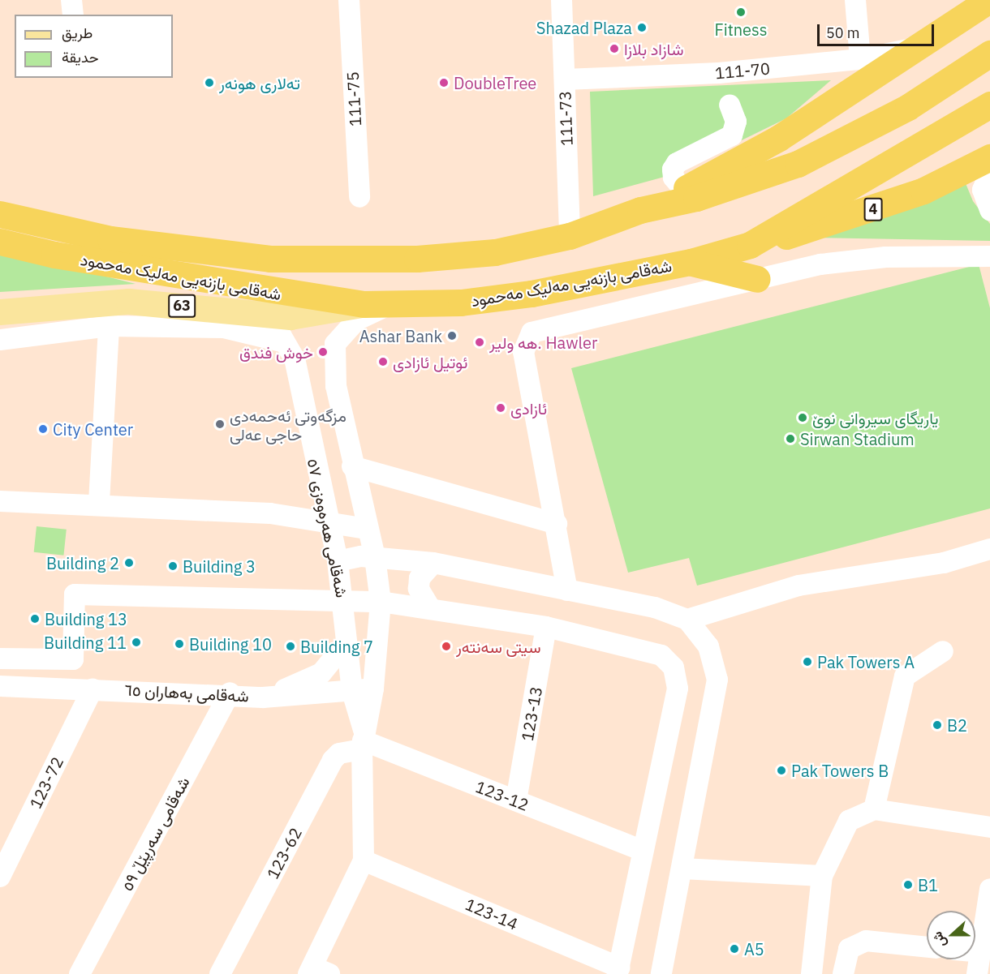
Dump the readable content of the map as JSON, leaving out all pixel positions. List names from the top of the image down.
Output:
{
  "streets": {
    "highway": ["4", "شەقامی بازنەیی مەلیک مەحمود"],
    "main road": ["63"],
    "street": [
      "111-70",
      "111-75",
      "111-73",
      "شەقامی هەرەوەزی ٥٧",
      "شەقامی بەهاران ٦٥",
      "123-13",
      "123-72",
      "123-12",
      "شەقامی سەرپێڵ ٥٩",
      "123-62",
      "123-14"
    ]
  },
  "crossings": [
    ["111-70", "111-73"],
    ["111-73", "شەقامی بازنەیی مەلیک مەحمود"],
    ["4", "شەقامی بازنەیی مەلیک مەحمود"],
    ["شەقامی بازنەیی مەلیک مەحمود", "63"],
    ["شەقامی بازنەیی مەلیک مەحمود", "شەقامی هەرەوەزی ٥٧"],
    ["63", "شەقامی هەرەوەزی ٥٧"],
    ["شەقامی هەرەوەزی ٥٧", "شەقامی بەهاران ٦٥"],
    ["شەقامی هەرەوەزی ٥٧", "123-12"],
    ["شەقامی هەرەوەزی ٥٧", "123-62"],
    ["شەقامی هەرەوەزی ٥٧", "123-14"],
    ["شەقامی بەهاران ٦٥", "123-72"],
    ["شەقامی بەهاران ٦٥", "شەقامی سەرپێڵ ٥٩"],
    ["123-13", "123-12"],
    ["123-12", "123-62"]
  ],
  "places": [
    "Fitness",
    "Shazad Plaza",
    "شازاد بلازا",
    "تەلاری هونەر",
    "DoubleTree",
    "Ashar Bank",
    "هه ولير. Hawler",
    "خوش فندق",
    "ئوتیل ئازادی",
    "ئازادی",
    "یاریگای سیروانی نوێ",
    "مزگەوتی ئەحمەدی حاجی عەلی",
    "City Center",
    "Sirwan Stadium",
    "Building 2",
    "Building 3",
    "Building 13",
    "Building 11",
    "Building 10",
    "Building 7",
    "سیتی سەنتەر",
    "Pak Towers A",
    "B2",
    "Pak Towers B",
    "B1",
    "A5"
  ],
  "legend": ["طريق", "حديقة"],
  "scale_bar": "50 m",
  "north": "left"
}
